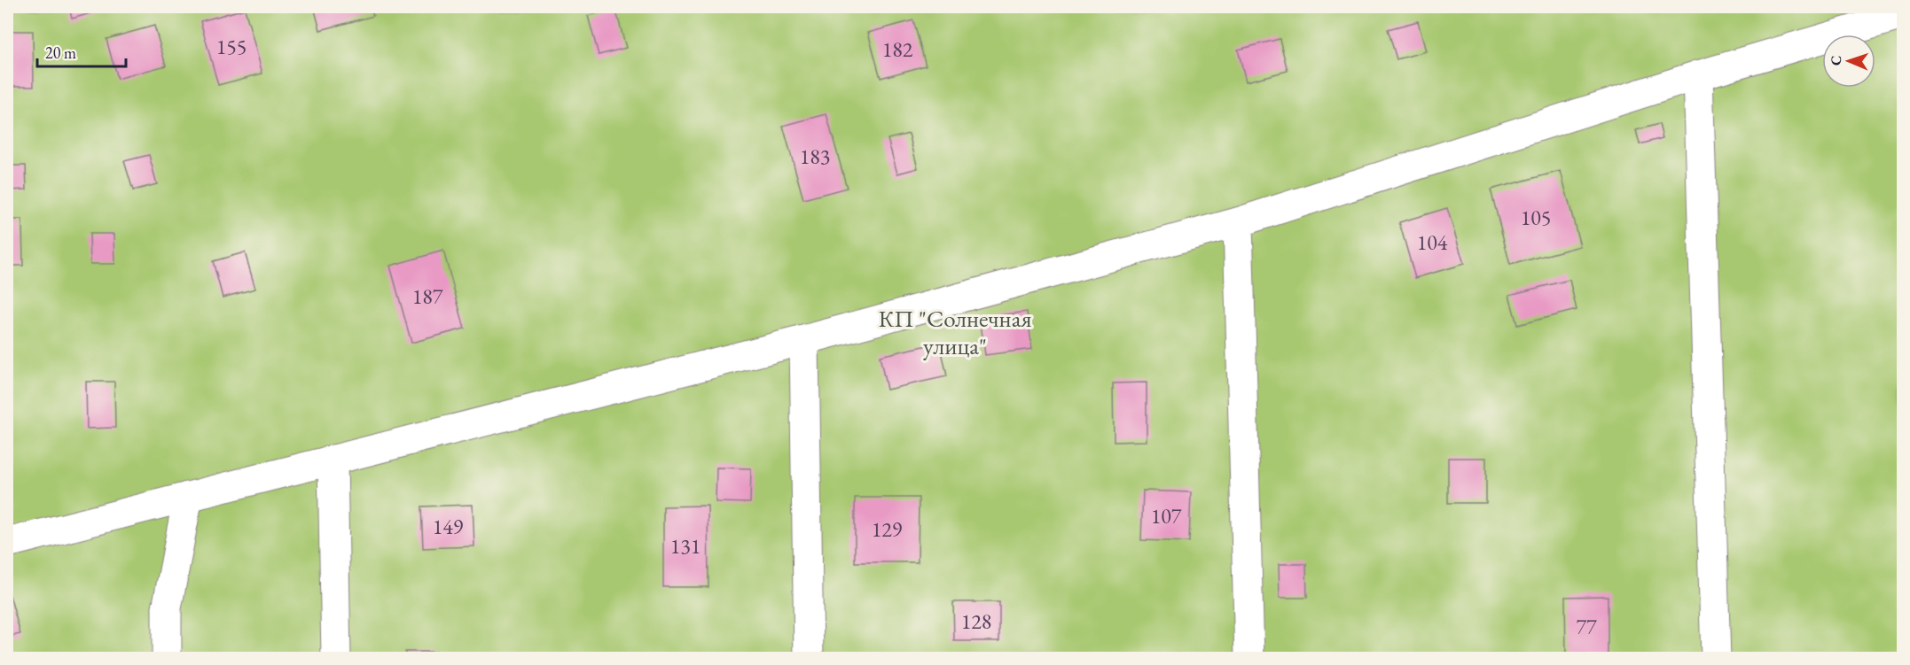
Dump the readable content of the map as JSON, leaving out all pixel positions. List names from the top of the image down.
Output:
{
  "parks": ["КП \"Солнечная улица\""],
  "house_numbers": [
    "155",
    "182",
    "183",
    "105",
    "104",
    "187",
    "107",
    "149",
    "129",
    "131",
    "128",
    "77"
  ],
  "scale_bar": "20 m",
  "north": "left"
}
